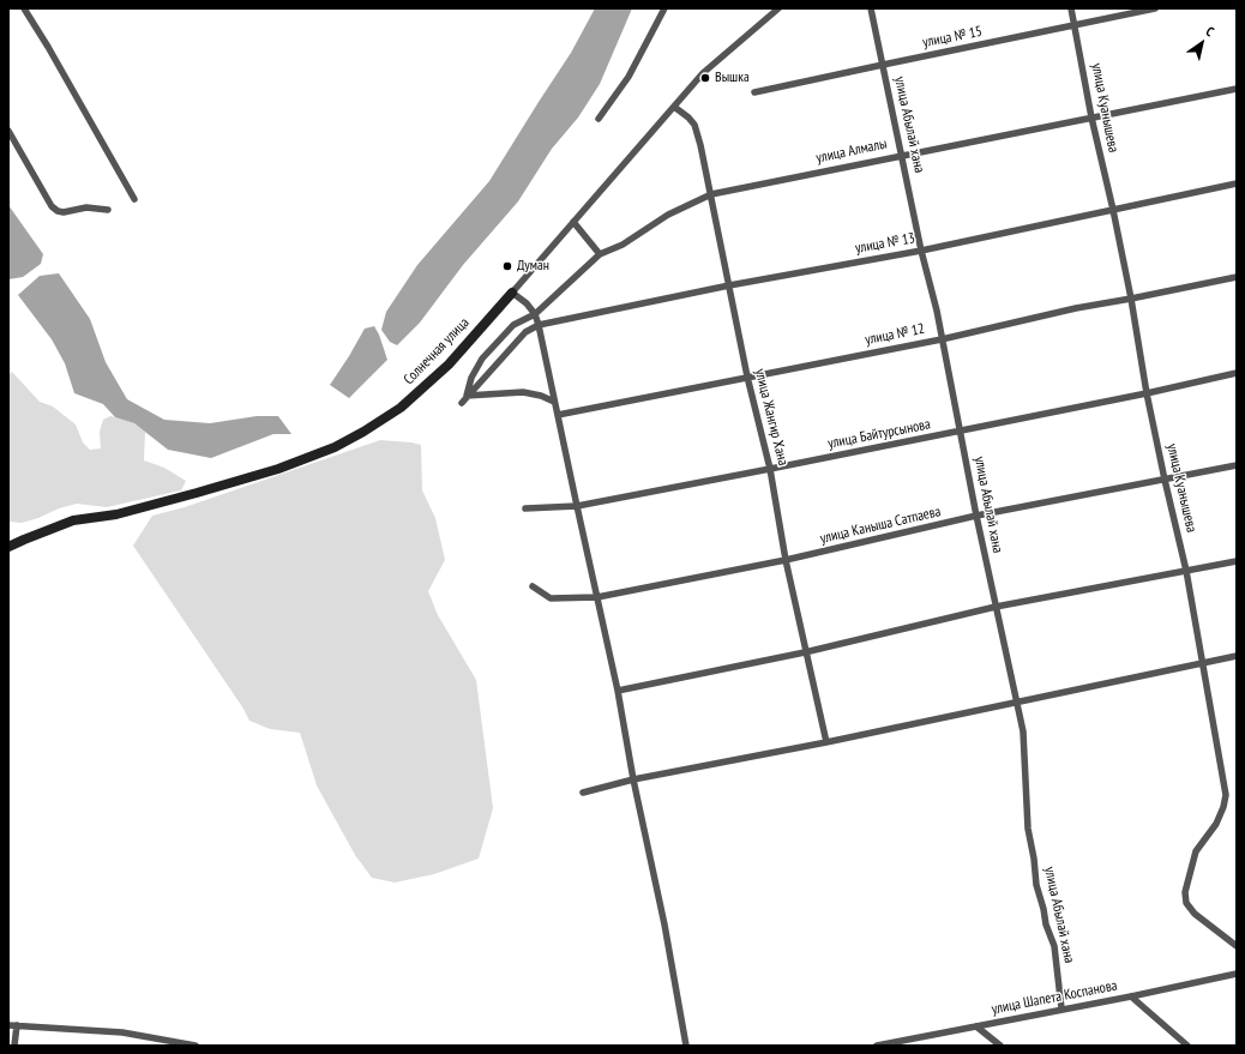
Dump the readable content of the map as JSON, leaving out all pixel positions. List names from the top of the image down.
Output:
{
  "streets": {
    "street": [
      "улица № 15",
      "улица Куанышева",
      "улица Абылай хана",
      "улица Алмалы",
      "улица № 13",
      "улица № 12",
      "Солнечная улица",
      "улица Жангир Хана",
      "улица Байтурсынова",
      "улица Каныша Сатпаева",
      "улица Шапета Коспанова"
    ]
  },
  "crossings": [
    ["улица № 15", "улица Куанышева"],
    ["улица № 15", "улица Абылай хана"],
    ["улица Куанышева", "улица Алмалы"],
    ["улица Куанышева", "улица № 13"],
    ["улица Куанышева", "улица № 12"],
    ["улица Куанышева", "улица Байтурсынова"],
    ["улица Куанышева", "улица Каныша Сатпаева"],
    ["улица Абылай хана", "улица Алмалы"],
    ["улица Абылай хана", "улица № 13"],
    ["улица Абылай хана", "улица № 12"],
    ["улица Абылай хана", "улица Байтурсынова"],
    ["улица Абылай хана", "улица Каныша Сатпаева"],
    ["улица Абылай хана", "улица Шапета Коспанова"],
    ["улица Алмалы", "улица Жангир Хана"],
    ["улица № 13", "улица Жангир Хана"],
    ["улица № 12", "улица Жангир Хана"],
    ["Солнечная улица", "улица Жангир Хана"],
    ["улица Жангир Хана", "улица Байтурсынова"],
    ["улица Жангир Хана", "улица Каныша Сатпаева"]
  ],
  "places": ["Вышка", "Думан"],
  "north": "top right"
}
